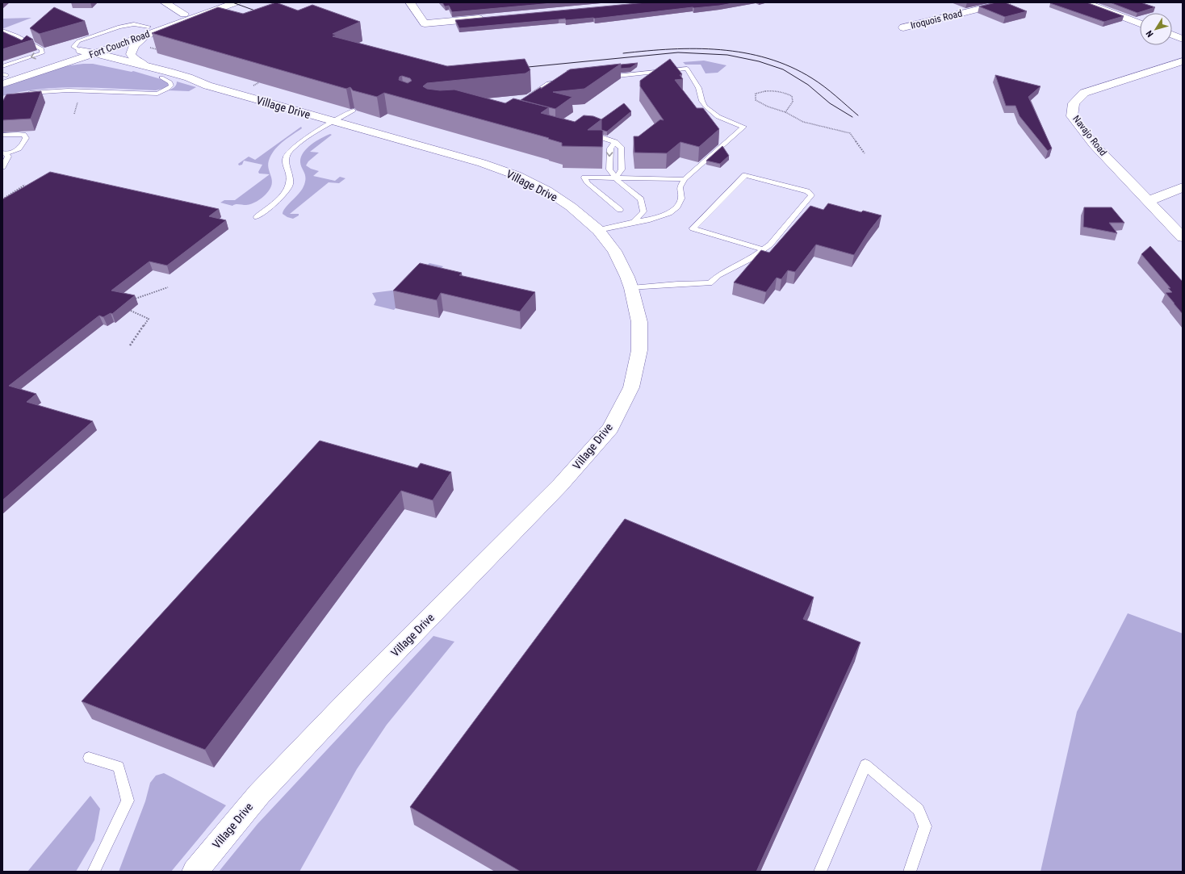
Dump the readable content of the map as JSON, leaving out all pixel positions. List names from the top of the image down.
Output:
{
  "streets": {
    "street": [
      "Iroquois Road",
      "Fort Couch Road",
      "Village Drive",
      "Navajo Road"
    ]
  },
  "crossings": [
    ["Fort Couch Road", "Village Drive"]
  ],
  "north": "bottom left"
}
